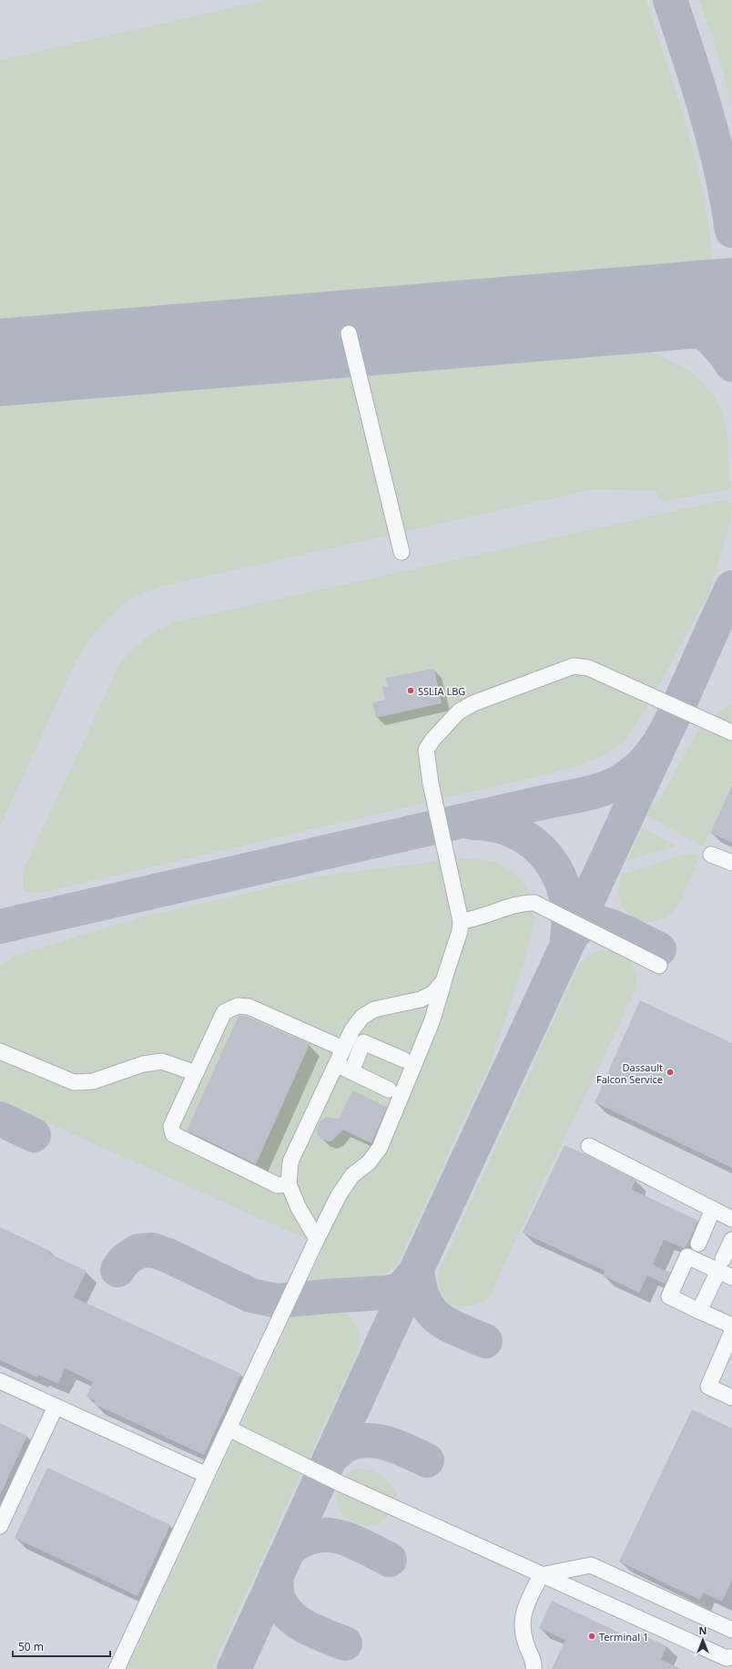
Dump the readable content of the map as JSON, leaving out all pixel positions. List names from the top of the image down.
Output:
{
  "places": ["SSLIA LBG", "Dassault Falcon Service", "Terminal 1"],
  "scale_bar": "50 m",
  "north": "top"
}
